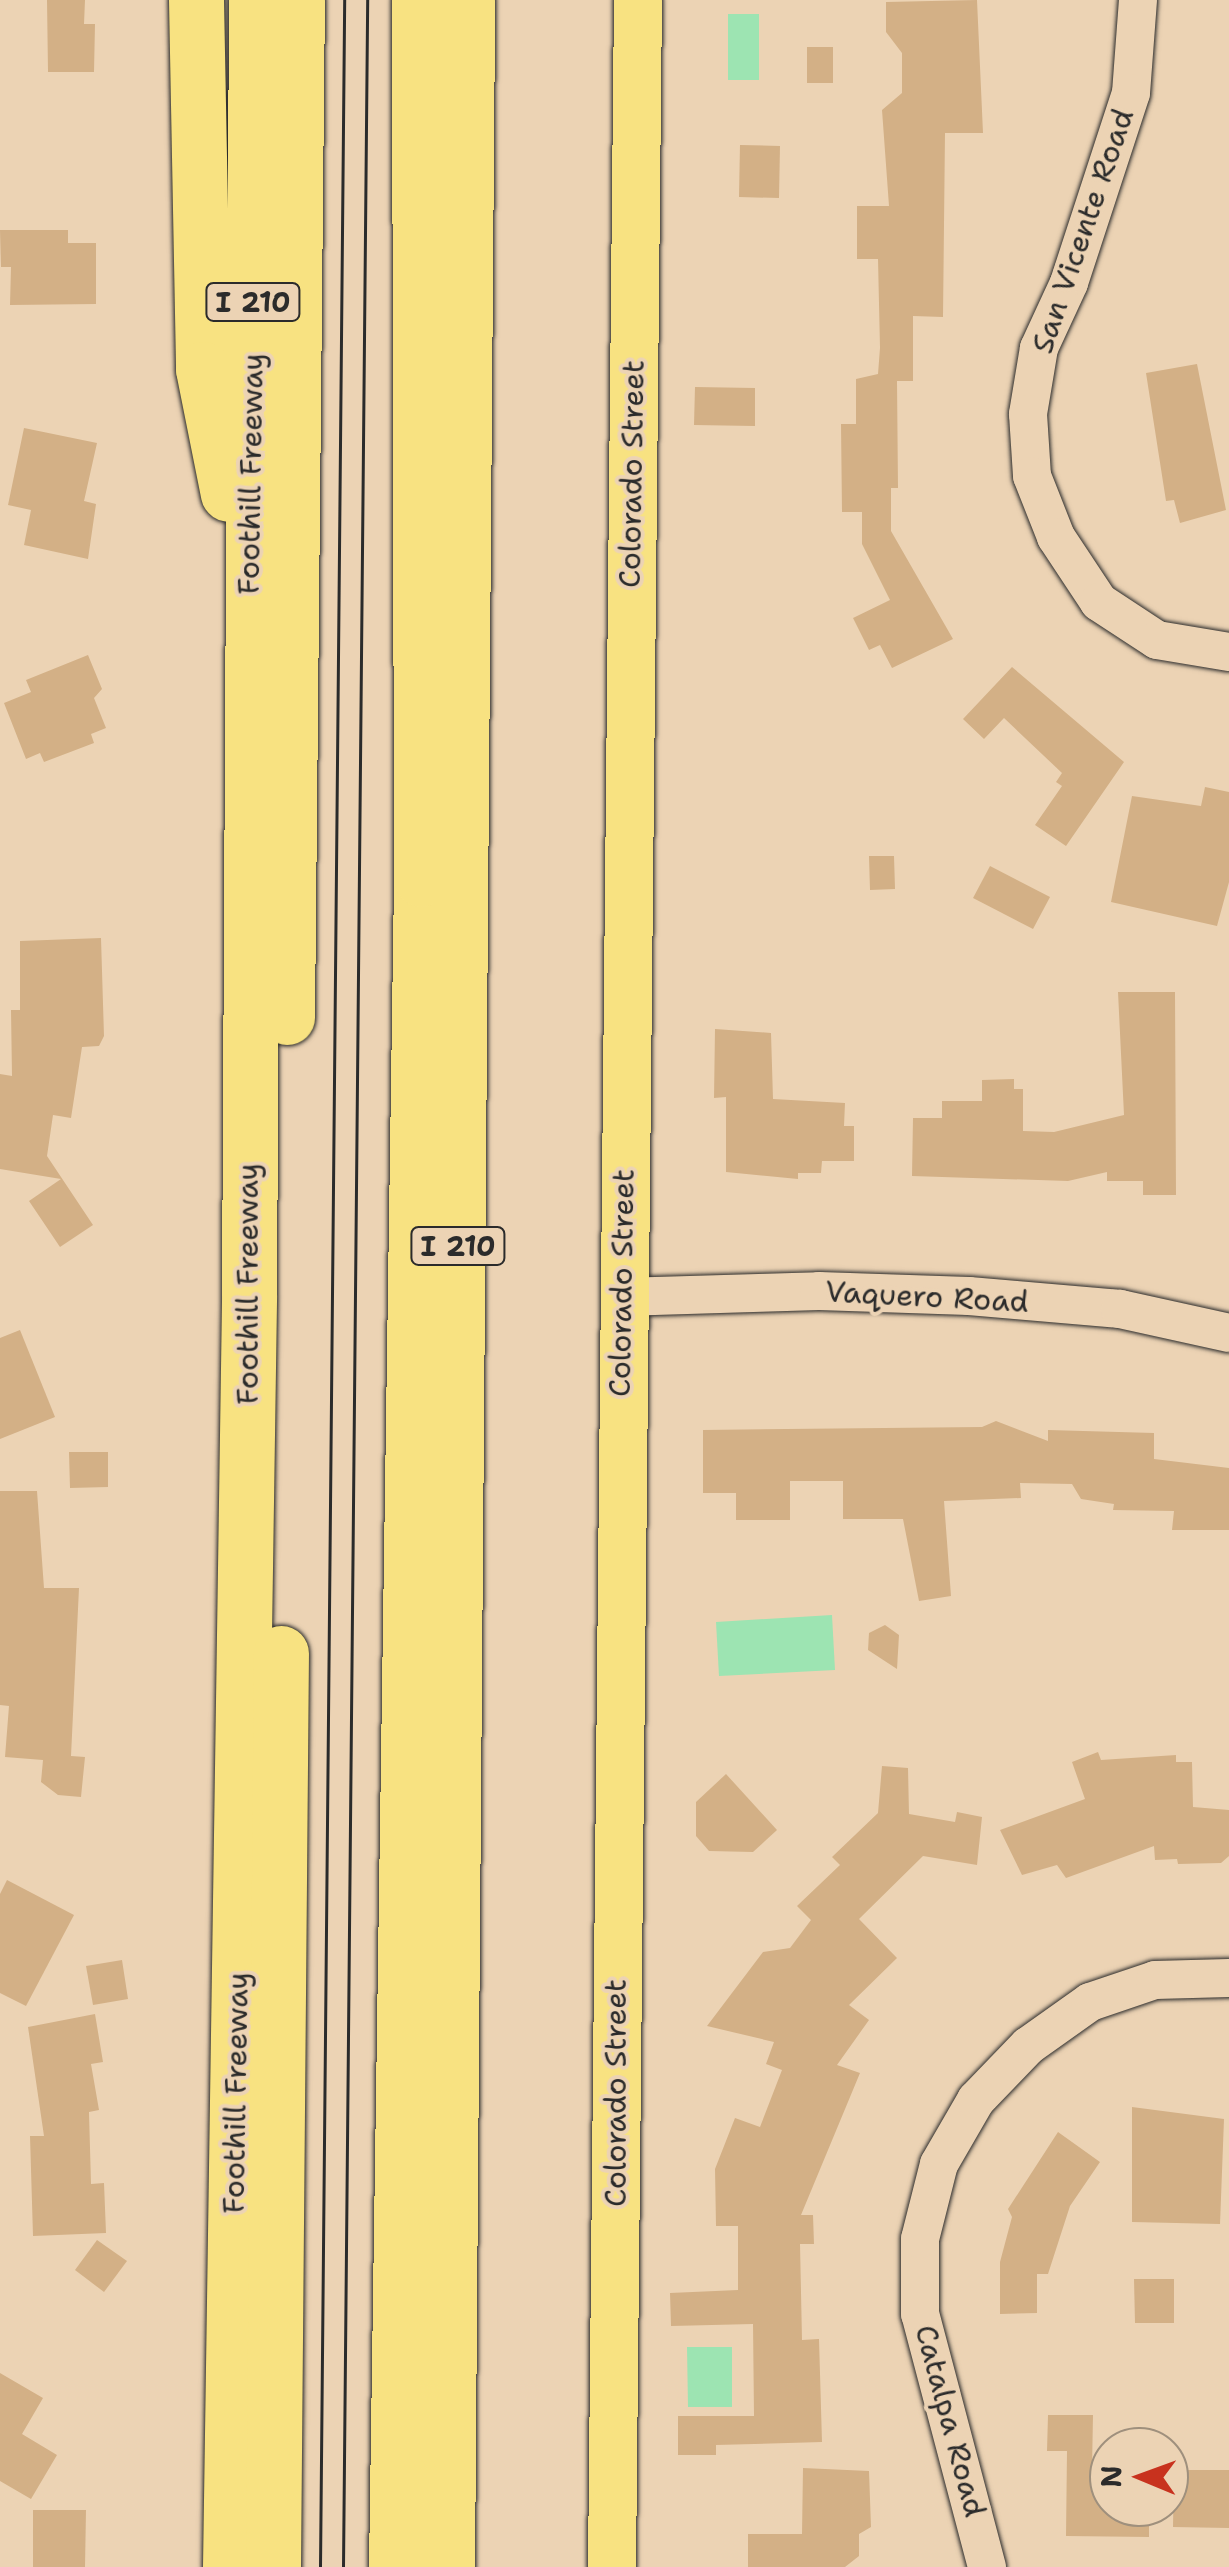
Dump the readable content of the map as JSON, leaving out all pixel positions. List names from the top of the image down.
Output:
{
  "streets": {
    "highway": ["I 210", "Foothill Freeway"],
    "main road": ["Colorado Street"],
    "street": ["San Vicente Road", "Vaquero Road", "Catalpa Road"]
  },
  "crossings": [
    ["Colorado Street", "Vaquero Road"]
  ],
  "north": "left"
}
